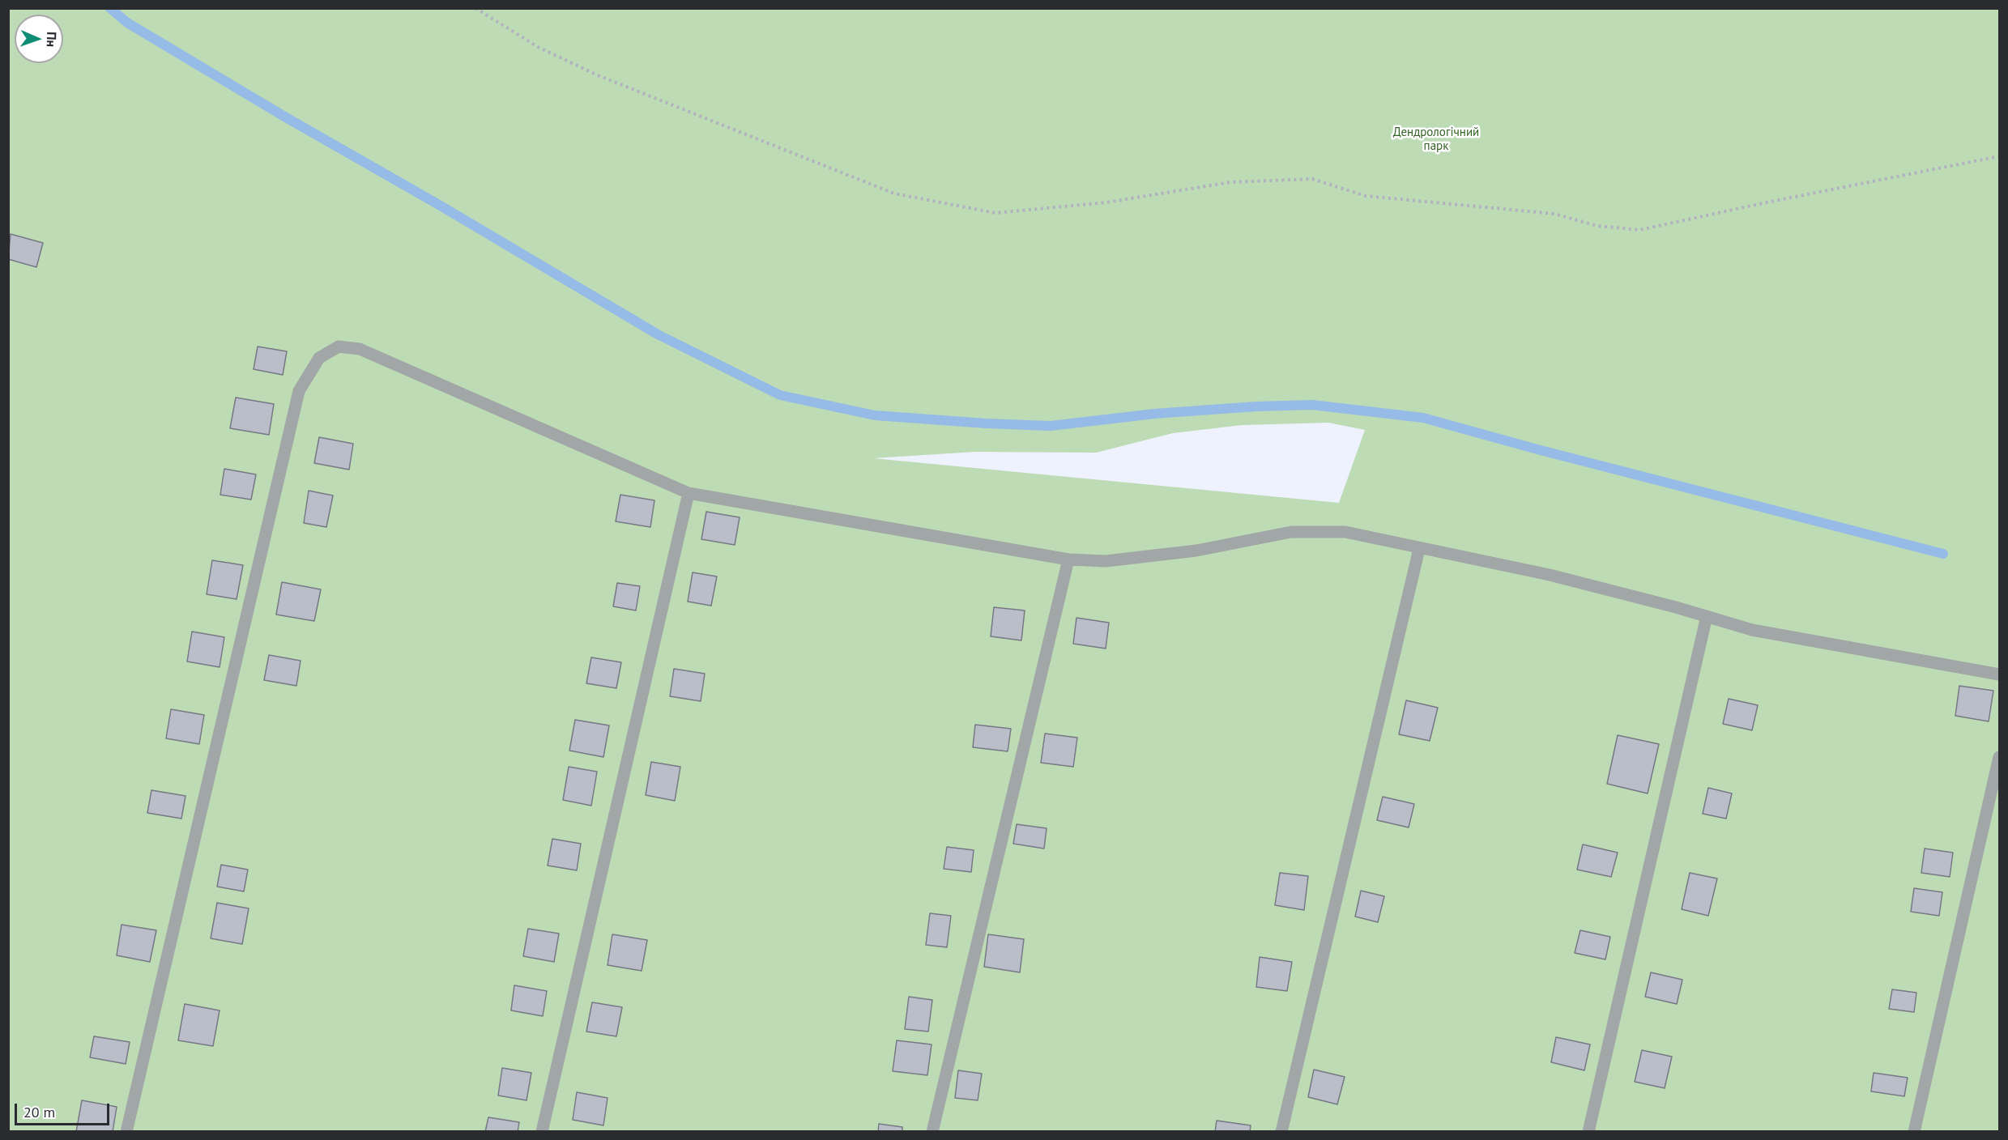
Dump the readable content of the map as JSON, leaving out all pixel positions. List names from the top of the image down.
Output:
{
  "parks": ["Дендрологічний парк"],
  "scale_bar": "20 m",
  "north": "right"
}
